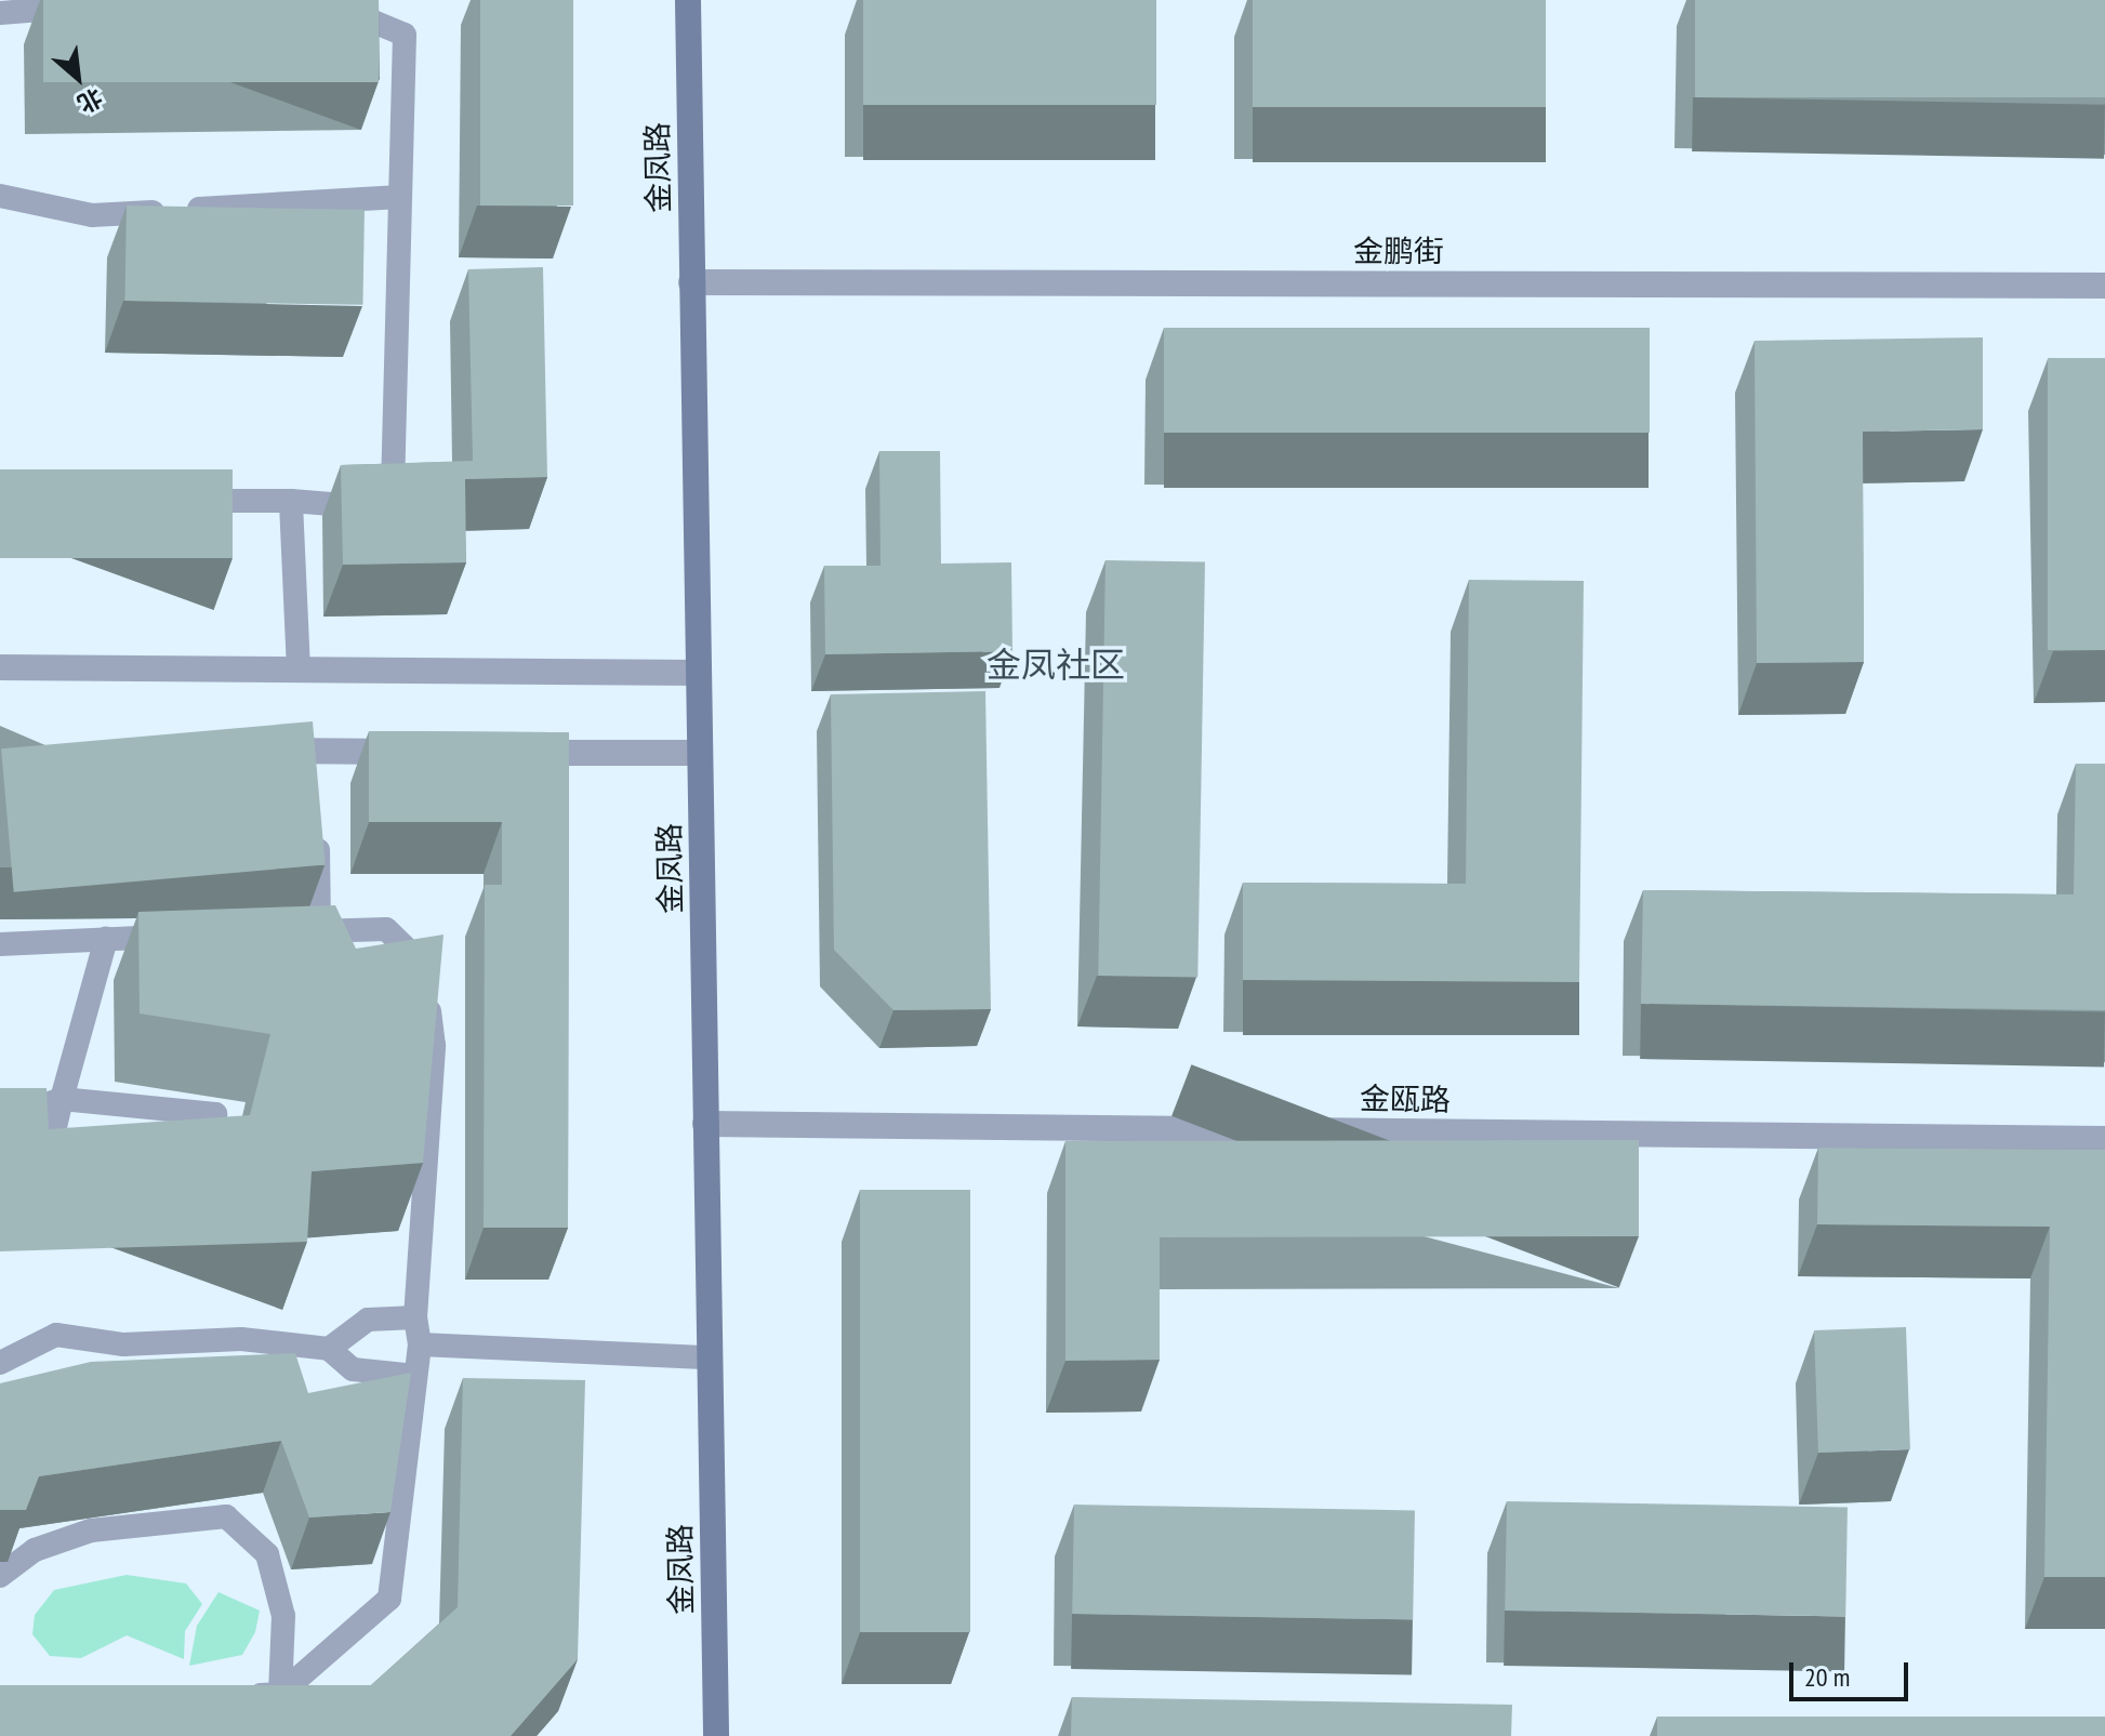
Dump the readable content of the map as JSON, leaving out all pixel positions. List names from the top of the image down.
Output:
{
  "streets": {
    "street": ["金凤路", "金鹏街", "金瓯路"]
  },
  "crossings": [
    ["金凤路", "金鹏街"],
    ["金凤路", "金瓯路"]
  ],
  "districts": ["金凤社区"],
  "scale_bar": "20 m",
  "north": "bottom right"
}
